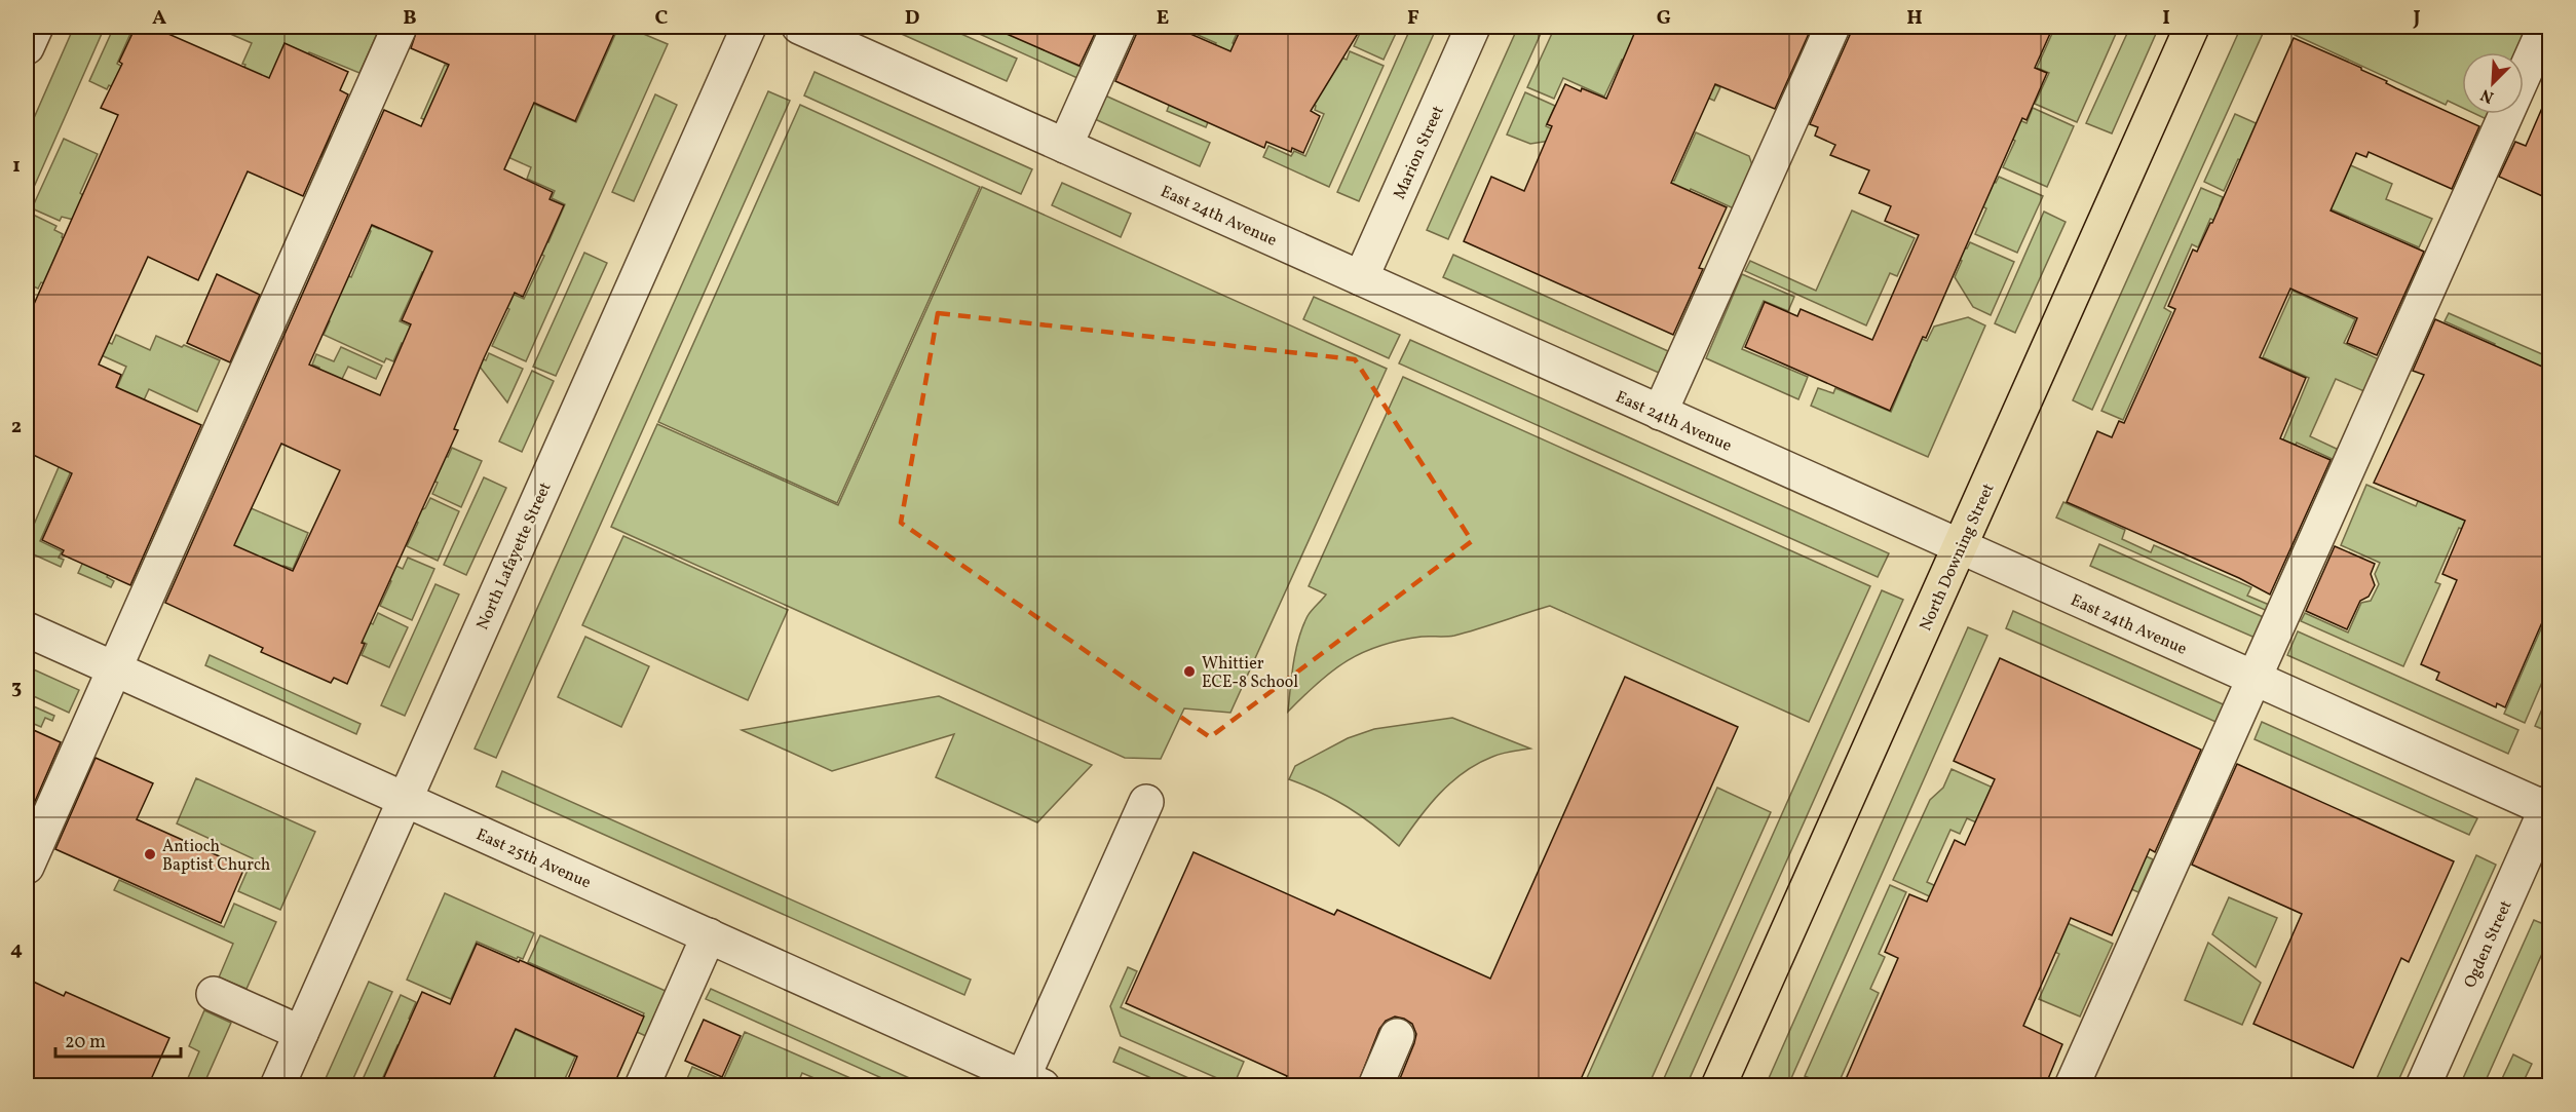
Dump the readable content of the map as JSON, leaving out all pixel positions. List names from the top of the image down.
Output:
{
  "streets": {
    "main road": ["North Downing Street"],
    "street": [
      "Marion Street",
      "East 24th Avenue",
      "North Lafayette Street",
      "East 25th Avenue",
      "Ogden Street"
    ]
  },
  "crossings": [
    ["Marion Street", "East 24th Avenue"],
    ["East 24th Avenue", "North Downing Street"],
    ["East 24th Avenue", "Ogden Street"],
    ["North Lafayette Street", "East 25th Avenue"]
  ],
  "places": ["Whittier ECE-8 School", "Antioch Baptist Church"],
  "scale_bar": "20 m",
  "north": "bottom left",
  "grid": {
    "columns": [
      "A",
      "B",
      "C",
      "D",
      "E",
      "F",
      "G",
      "H",
      "I",
      "J"
    ],
    "rows": [
      "1",
      "2",
      "3",
      "4"
    ]
  }
}
